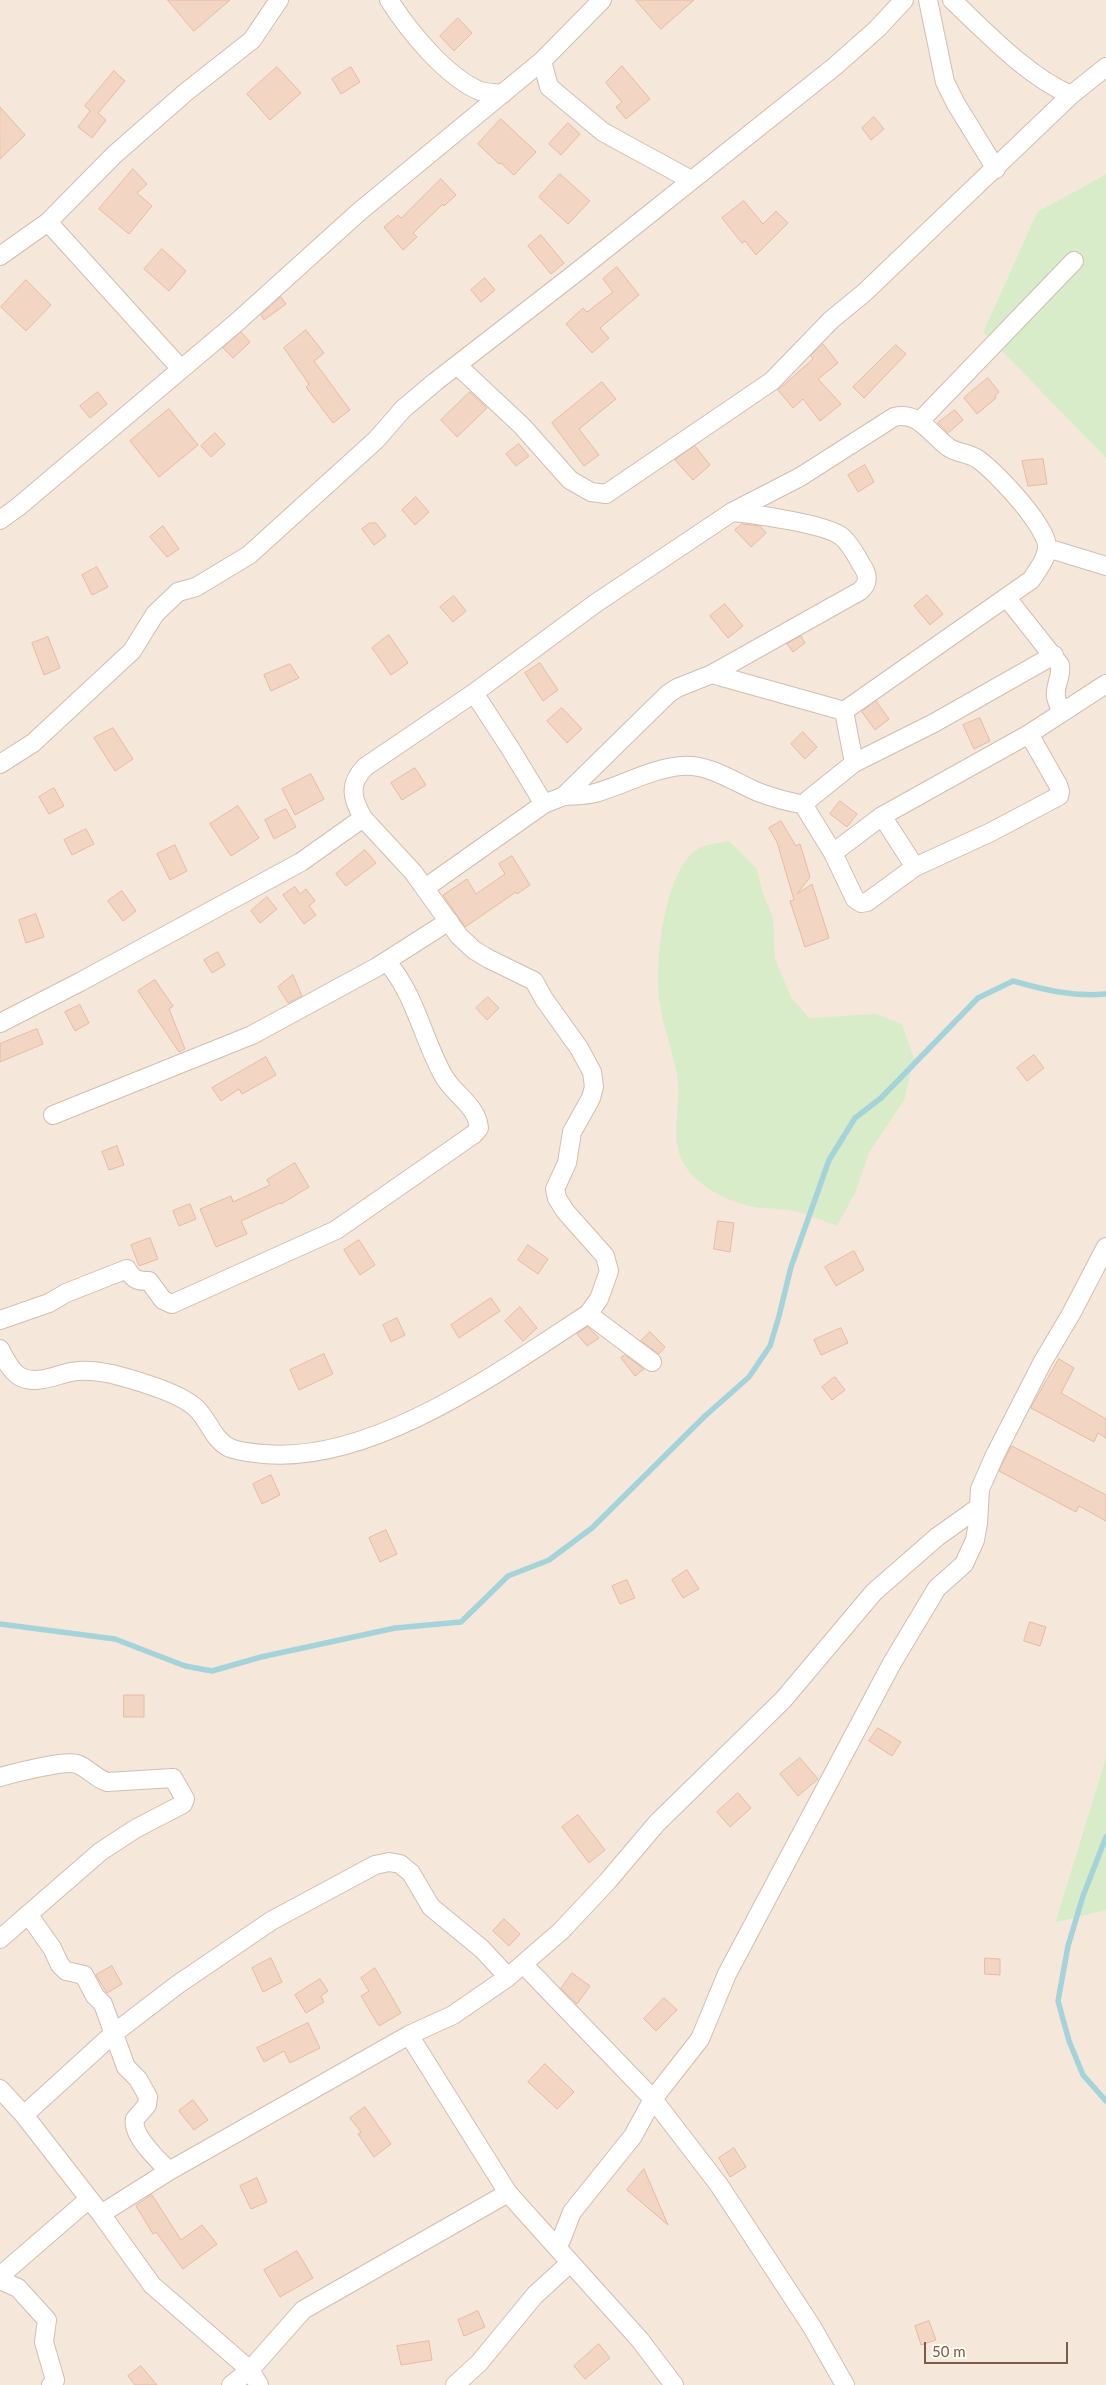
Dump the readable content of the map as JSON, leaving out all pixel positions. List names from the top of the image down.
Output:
{
  "scale_bar": "50 m"
}
